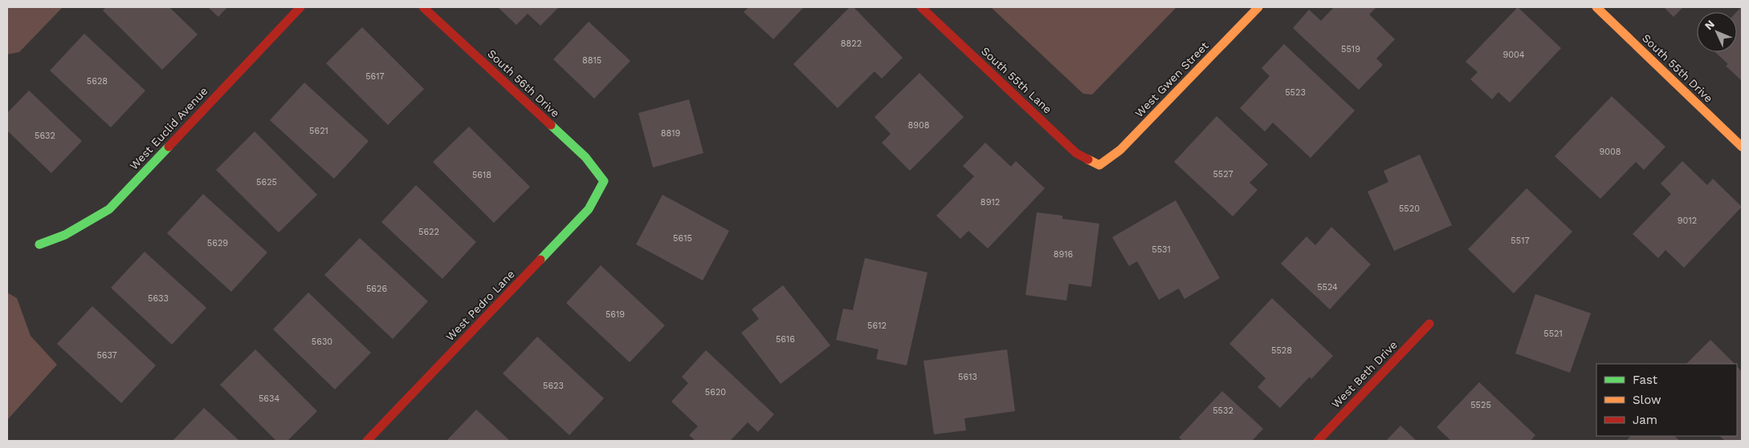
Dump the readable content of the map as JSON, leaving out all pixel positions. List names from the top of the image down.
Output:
{
  "streets": {
    "street": [
      "South 55th Drive",
      "West Gwen Street",
      "South 55th Lane",
      "South 56th Drive",
      "West Euclid Avenue",
      "West Pedro Lane",
      "West Beth Drive"
    ]
  },
  "crossings": [
    ["West Gwen Street", "South 55th Lane"],
    ["South 56th Drive", "West Pedro Lane"]
  ],
  "house_numbers": [
    "8822",
    "5519",
    "9004",
    "8815",
    "5617",
    "5628",
    "5523",
    "8908",
    "5621",
    "8819",
    "5632",
    "9008",
    "5527",
    "5618",
    "5625",
    "8912",
    "5520",
    "9012",
    "5622",
    "5615",
    "5517",
    "5629",
    "5531",
    "8916",
    "5524",
    "5626",
    "5633",
    "5619",
    "5612",
    "5521",
    "5616",
    "5630",
    "5528",
    "5637",
    "5613",
    "5623",
    "5620",
    "5634",
    "5525",
    "5532"
  ],
  "legend": ["Fast", "Slow", "Jam"],
  "north": "top left"
}
